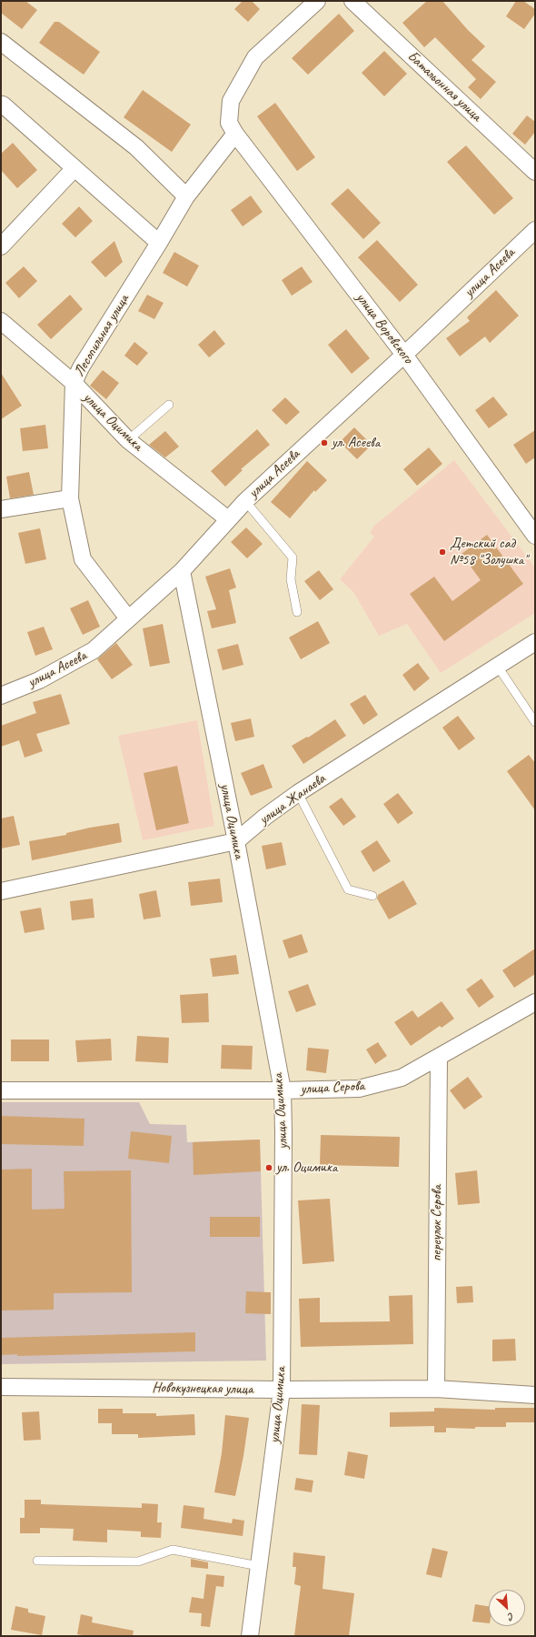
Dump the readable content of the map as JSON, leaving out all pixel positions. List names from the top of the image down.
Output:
{
  "streets": {
    "street": [
      "Батальонная улица",
      "улица Асеева",
      "улица Воровского",
      "Лесопильная улица",
      "улица Оцимика",
      "улица Жанаева",
      "улица Серова",
      "переулок Серова",
      "Новокузнецкая улица"
    ]
  },
  "crossings": [
    ["улица Асеева", "улица Воровского"],
    ["улица Асеева", "Лесопильная улица"],
    ["улица Асеева", "улица Оцимика"],
    ["улица Воровского", "Лесопильная улица"],
    ["Лесопильная улица", "улица Оцимика"],
    ["улица Оцимика", "улица Жанаева"],
    ["улица Оцимика", "улица Серова"],
    ["улица Оцимика", "Новокузнецкая улица"],
    ["улица Серова", "переулок Серова"],
    ["переулок Серова", "Новокузнецкая улица"]
  ],
  "places": ["ул. Асеева", "Детский сад №58 \"Золушка\"", "ул. Оцимика"],
  "north": "bottom right"
}
